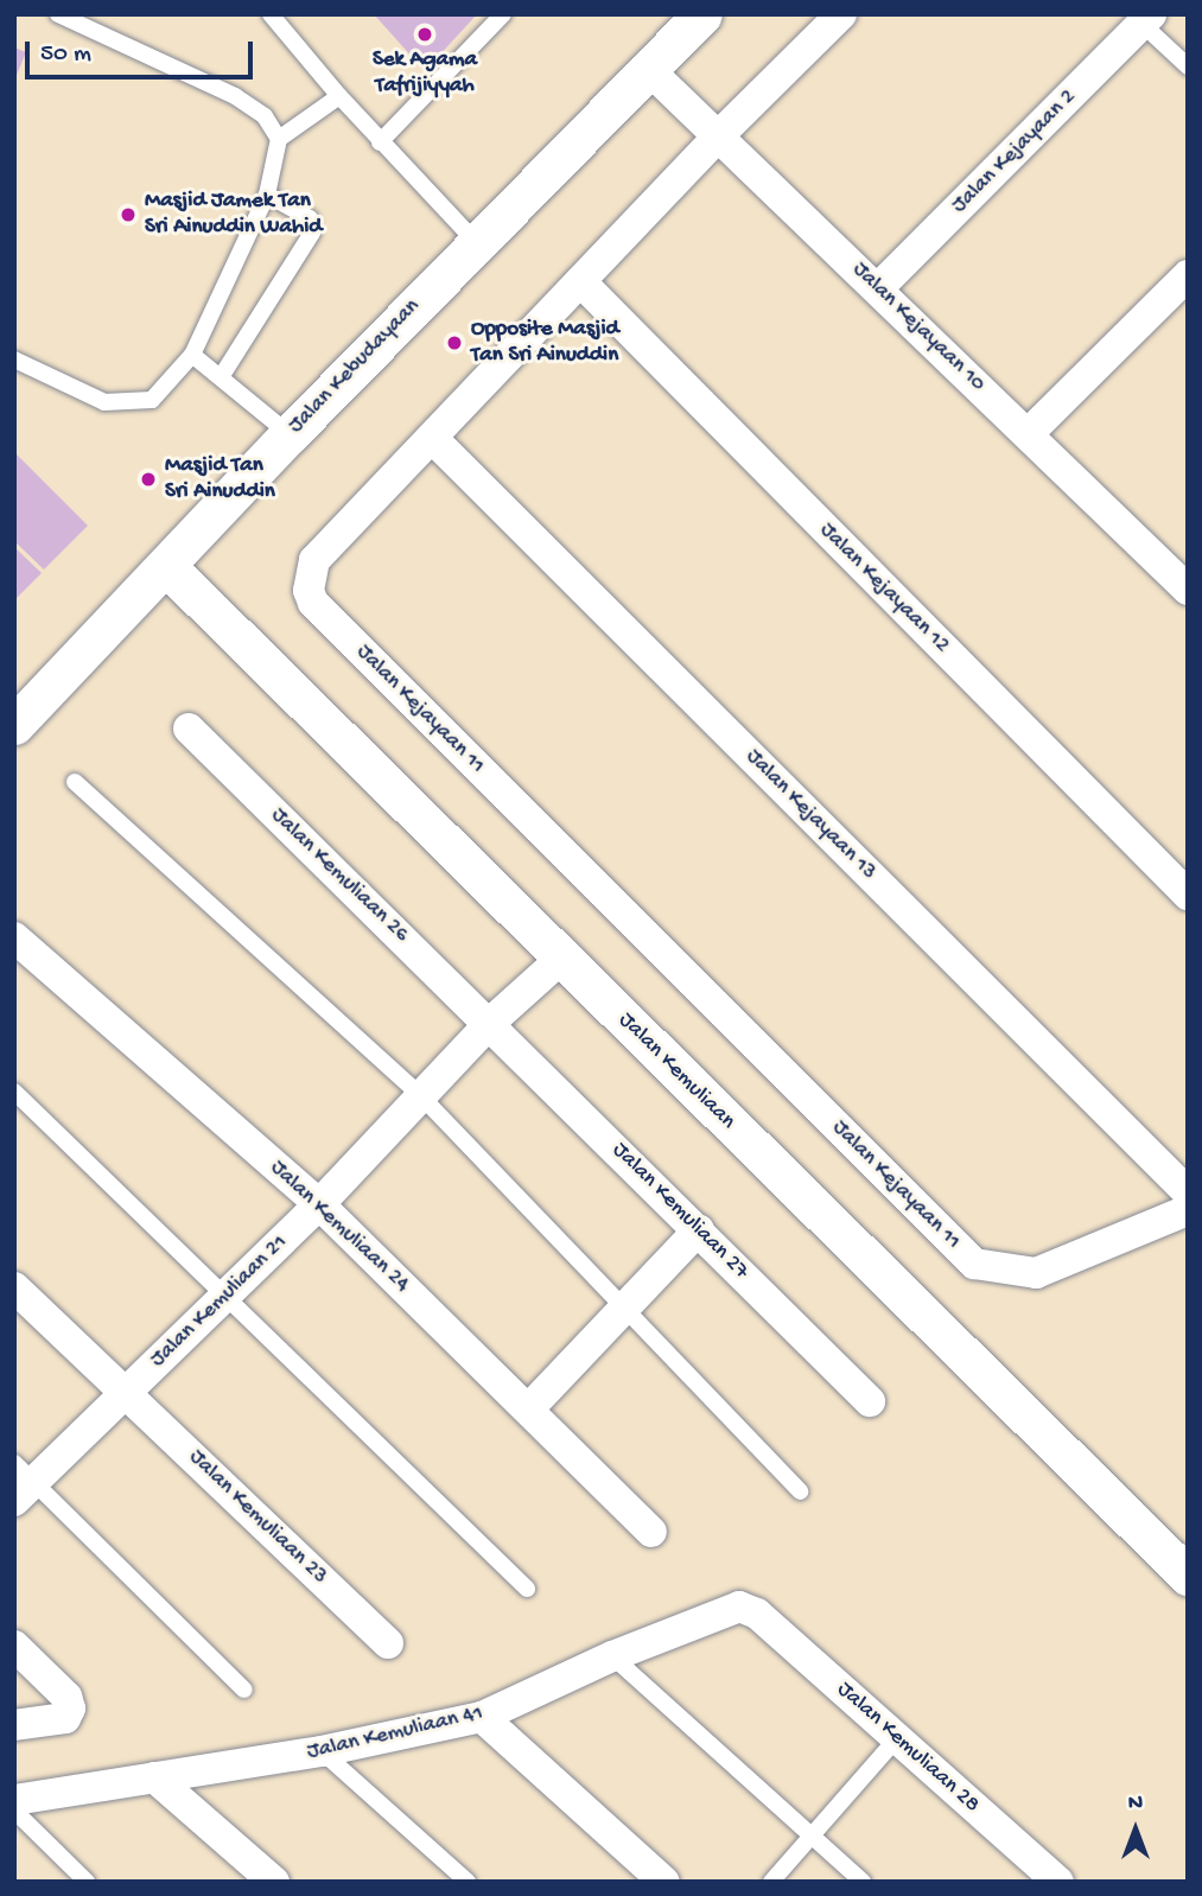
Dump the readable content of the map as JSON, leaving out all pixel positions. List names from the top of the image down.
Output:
{
  "streets": {
    "street": [
      "Jalan Kejayaan 2",
      "Jalan Kejayaan 10",
      "Jalan Kebudayaan",
      "Jalan Kejayaan 12",
      "Jalan Kejayaan 11",
      "Jalan Kejayaan 13",
      "Jalan Kemuliaan 26",
      "Jalan Kemuliaan",
      "Jalan Kemuliaan 27",
      "Jalan Kemuliaan 24",
      "Jalan Kemuliaan 21",
      "Jalan Kemuliaan 23",
      "Jalan Kemuliaan 41",
      "Jalan Kemuliaan 28"
    ]
  },
  "crossings": [
    ["Jalan Kejayaan 2", "Jalan Kejayaan 10"],
    ["Jalan Kejayaan 10", "Jalan Kebudayaan"],
    ["Jalan Kejayaan 10", "Jalan Kejayaan 11"],
    ["Jalan Kebudayaan", "Jalan Kemuliaan"],
    ["Jalan Kejayaan 12", "Jalan Kejayaan 11"],
    ["Jalan Kejayaan 11", "Jalan Kejayaan 13"],
    ["Jalan Kemuliaan 26", "Jalan Kemuliaan 27"],
    ["Jalan Kemuliaan 26", "Jalan Kemuliaan 21"],
    ["Jalan Kemuliaan", "Jalan Kemuliaan 21"],
    ["Jalan Kemuliaan 27", "Jalan Kemuliaan 21"],
    ["Jalan Kemuliaan 24", "Jalan Kemuliaan 21"],
    ["Jalan Kemuliaan 21", "Jalan Kemuliaan 23"],
    ["Jalan Kemuliaan 41", "Jalan Kemuliaan 28"]
  ],
  "places": [
    "Sek Agama Tafrijiyyah",
    "Masjid Jamek Tan Sri Ainuddin Wahid",
    "Opposite Masjid Tan Sri Ainuddin",
    "Masjid Tan Sri Ainuddin"
  ],
  "scale_bar": "50 m",
  "north": "top"
}
